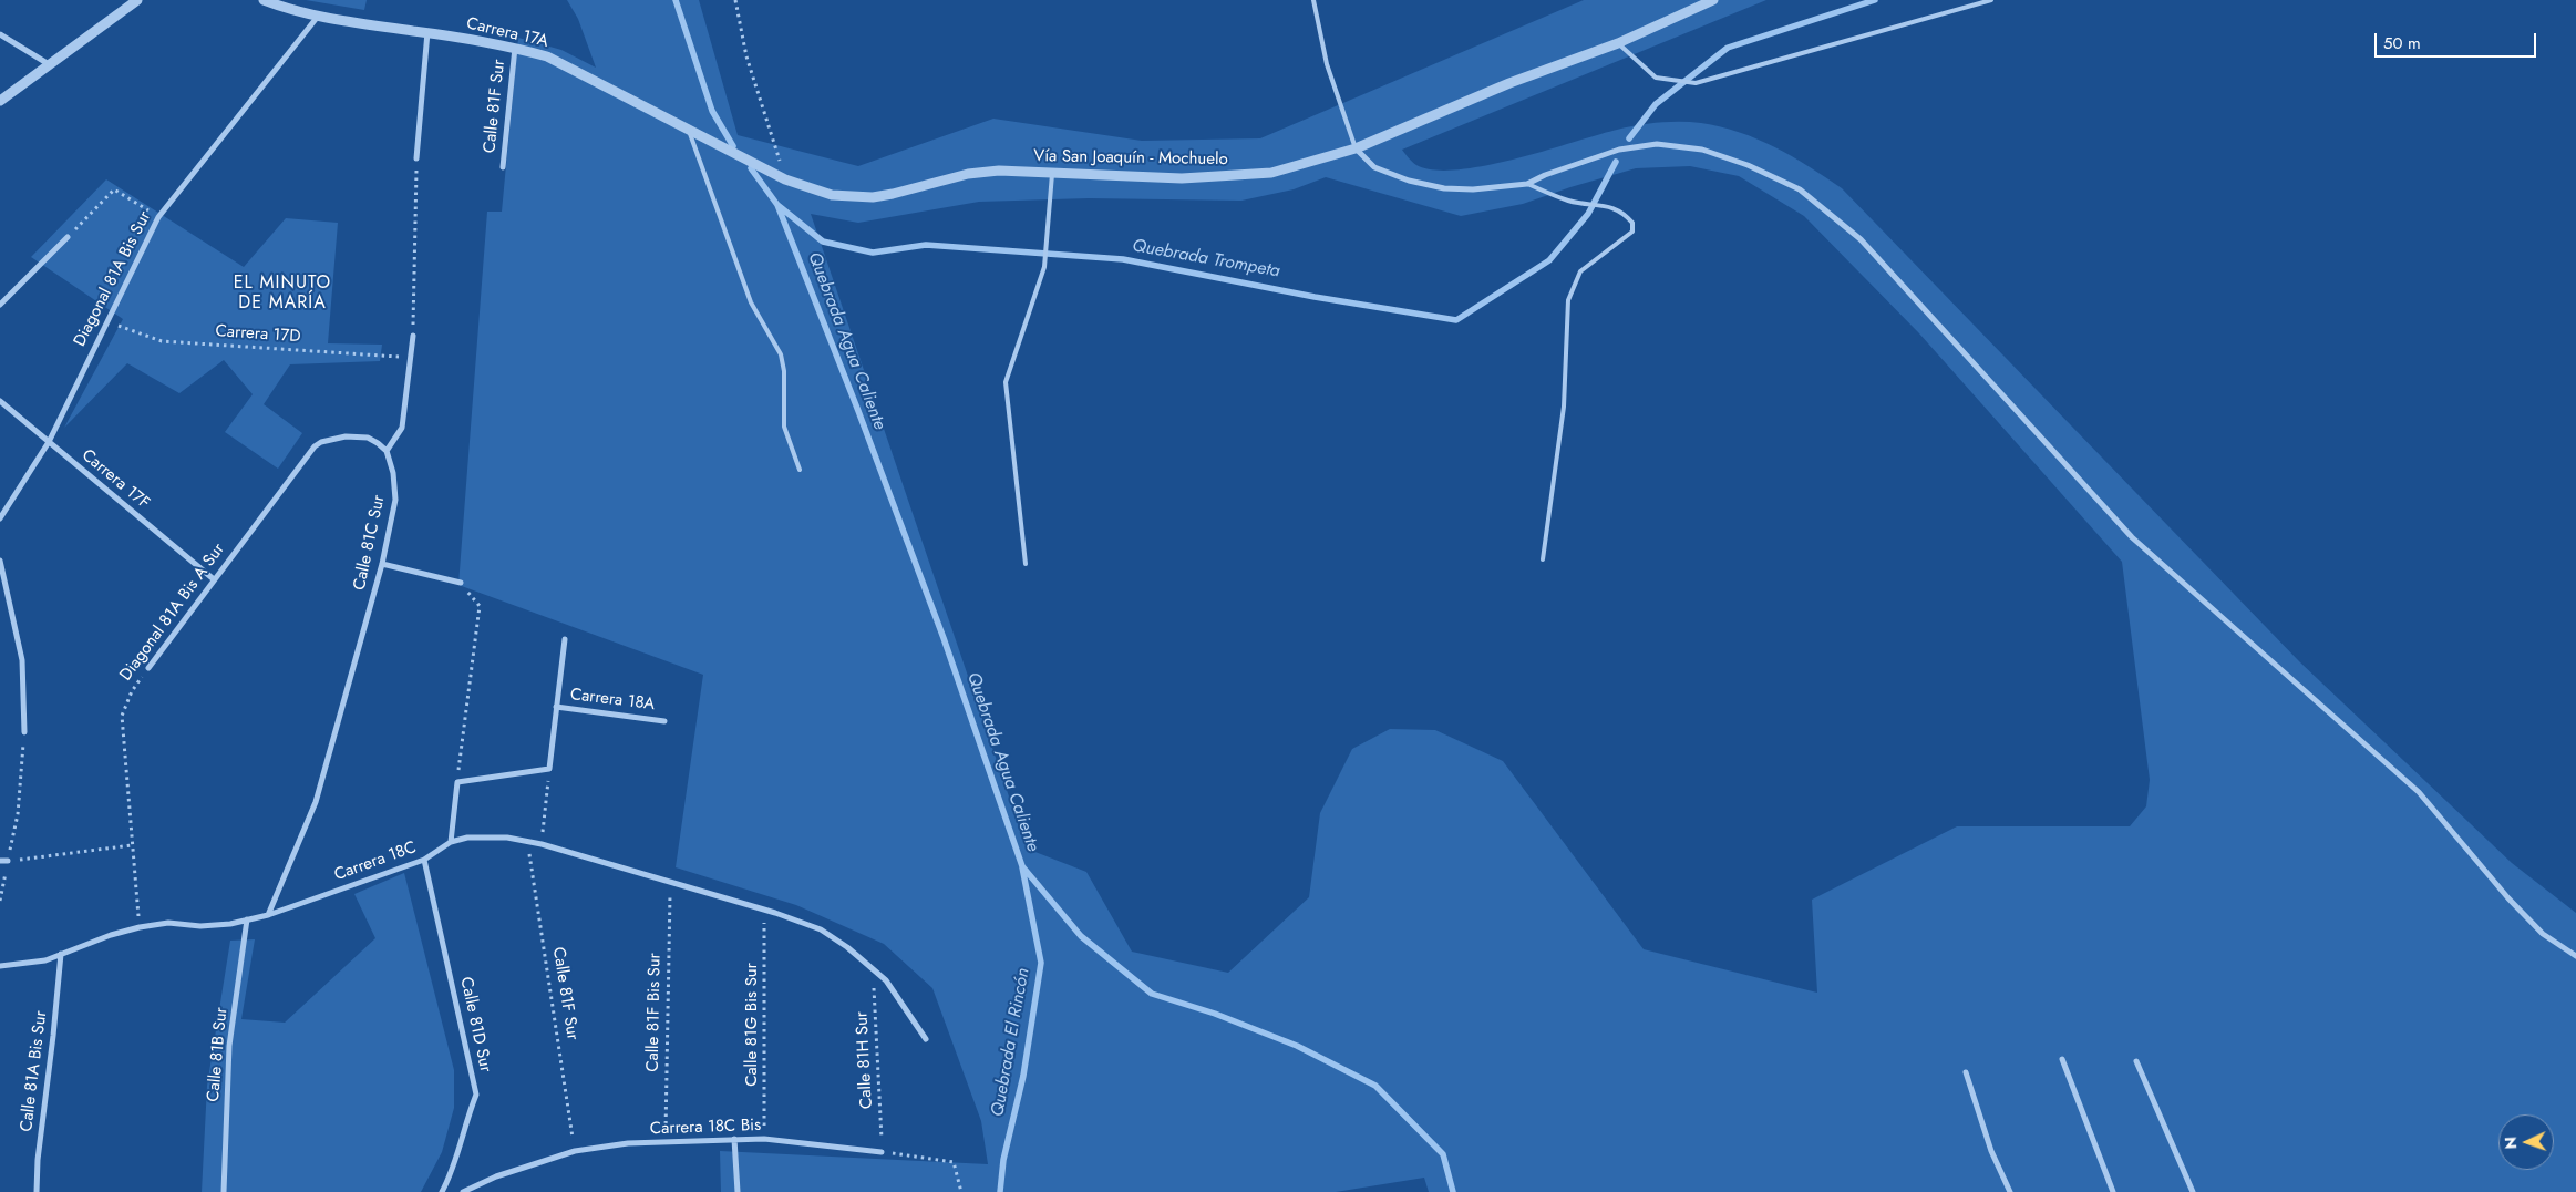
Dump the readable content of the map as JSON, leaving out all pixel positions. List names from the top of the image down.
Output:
{
  "streets": {
    "street": [
      "Carrera 17A",
      "Calle 81F Sur",
      "Vía San Joaquín - Mochuelo",
      "Diagonal 81A Bis Sur",
      "Carrera 17F",
      "Calle 81C Sur",
      "Diagonal 81A Bis A Sur",
      "Carrera 18A",
      "Carrera 18C",
      "Calle 81D Sur",
      "Calle 81B Sur",
      "Calle 81A Bis Sur",
      "Carrera 18C Bis"
    ],
    "path": [
      "Carrera 17D",
      "Calle 81F Bis Sur",
      "Calle 81G Bis Sur",
      "Calle 81H Sur"
    ]
  },
  "crossings": [
    ["Carrera 17A", "Calle 81F Sur"],
    ["Carrera 17A", "Vía San Joaquín - Mochuelo"],
    ["Carrera 17A", "Diagonal 81A Bis Sur"],
    ["Calle 81F Sur", "Carrera 18C"],
    ["Calle 81F Sur", "Carrera 18C Bis"],
    ["Diagonal 81A Bis Sur", "Carrera 17D"],
    ["Diagonal 81A Bis Sur", "Carrera 17F"],
    ["Carrera 17F", "Diagonal 81A Bis A Sur"],
    ["Calle 81C Sur", "Diagonal 81A Bis A Sur"],
    ["Calle 81C Sur", "Carrera 18C"],
    ["Diagonal 81A Bis A Sur", "Carrera 18C"],
    ["Carrera 18C", "Calle 81F Bis Sur"],
    ["Carrera 18C", "Calle 81D Sur"],
    ["Carrera 18C", "Calle 81G Bis Sur"],
    ["Carrera 18C", "Calle 81B Sur"],
    ["Carrera 18C", "Calle 81H Sur"],
    ["Carrera 18C", "Calle 81A Bis Sur"],
    ["Calle 81F Bis Sur", "Carrera 18C Bis"],
    ["Calle 81G Bis Sur", "Carrera 18C Bis"],
    ["Calle 81H Sur", "Carrera 18C Bis"]
  ],
  "districts": ["EL MINUTO DE MARÍA"],
  "water": ["Quebrada Trompeta", "Quebrada Agua Caliente", "Quebrada El Rincón"],
  "scale_bar": "50 m",
  "north": "left"
}
